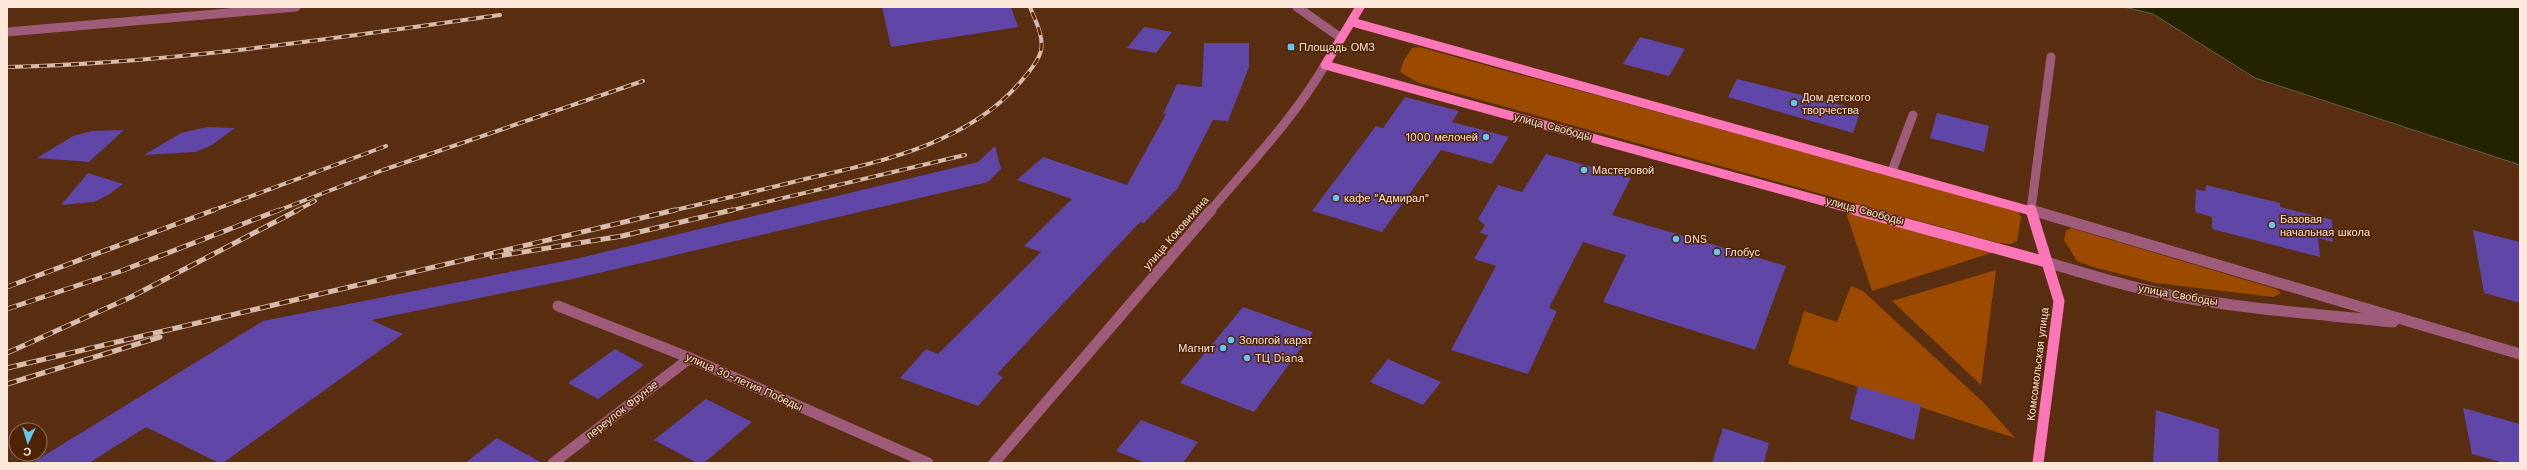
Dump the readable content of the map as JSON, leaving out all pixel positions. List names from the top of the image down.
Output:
{
  "streets": {
    "main road": ["улица Свободы", "улица Коковихина", "Комсомольская улица"],
    "street": ["улица 30-летия Победы", "переулок Фрунзе"]
  },
  "crossings": [
    ["улица Свободы", "улица Коковихина"],
    ["улица Свободы", "Комсомольская улица"],
    ["улица 30-летия Победы", "переулок Фрунзе"]
  ],
  "places": {
    "transit": ["Площадь ОМЗ"],
    "other": [
      "Дом детского творчества",
      "1000 мелочей",
      "Мастеровой",
      "кафе \"Адмирал\"",
      "Базовая начальная школа",
      "DNS",
      "Глобус",
      "Зологой карат",
      "Магнит",
      "ТЦ Diana"
    ]
  },
  "north": "bottom"
}
